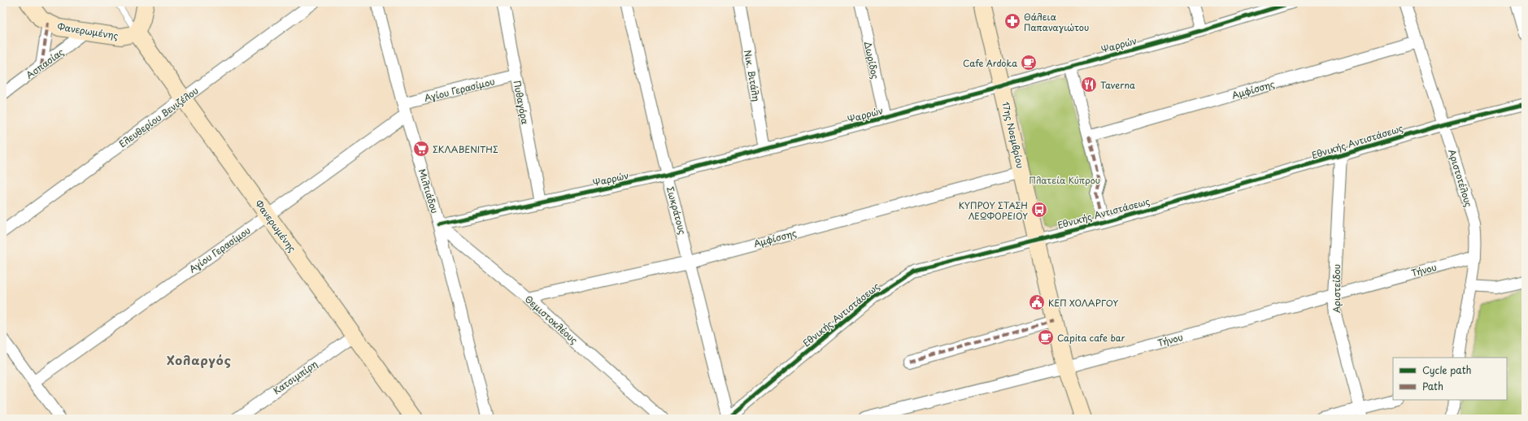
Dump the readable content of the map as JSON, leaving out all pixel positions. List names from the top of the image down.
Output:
{
  "streets": {
    "street": [
      "Φανερωμένης",
      "Ψαρρών",
      "Δωρίδος",
      "Ασπασίας",
      "Νικ. Βιτάλη",
      "Αγίου Γερασίμου",
      "Αμφίσσης",
      "Πυθαγόρα",
      "Ελευθερίου Βενιζέλου",
      "17ης Νοεμβρίου",
      "Εθνικής Αντιστάσεως",
      "Αριστοτέλους",
      "Μιλτιάδου",
      "Σωκράτους",
      "Τήνου",
      "Αριστείδου",
      "Θεμιστοκλέους",
      "Κατσιμπίρη"
    ]
  },
  "crossings": [
    ["Φανερωμένης", "Ασπασίας"],
    ["Φανερωμένης", "Αγίου Γερασίμου"],
    ["Φανερωμένης", "Ελευθερίου Βενιζέλου"],
    ["Φανερωμένης", "Κατσιμπίρη"],
    ["Ψαρρών", "Δωρίδος"],
    ["Ψαρρών", "Νικ. Βιτάλη"],
    ["Ψαρρών", "Πυθαγόρα"],
    ["Ψαρρών", "17ης Νοεμβρίου"],
    ["Ψαρρών", "Μιλτιάδου"],
    ["Ψαρρών", "Σωκράτους"],
    ["Ψαρρών", "Θεμιστοκλέους"],
    ["Αγίου Γερασίμου", "Πυθαγόρα"],
    ["Αγίου Γερασίμου", "Μιλτιάδου"],
    ["Αμφίσσης", "17ης Νοεμβρίου"],
    ["Αμφίσσης", "Αριστοτέλους"],
    ["Αμφίσσης", "Σωκράτους"],
    ["Αμφίσσης", "Θεμιστοκλέους"],
    ["17ης Νοεμβρίου", "Εθνικής Αντιστάσεως"],
    ["17ης Νοεμβρίου", "Τήνου"],
    ["Εθνικής Αντιστάσεως", "Αριστοτέλους"],
    ["Εθνικής Αντιστάσεως", "Σωκράτους"],
    ["Εθνικής Αντιστάσεως", "Αριστείδου"],
    ["Αριστοτέλους", "Τήνου"],
    ["Μιλτιάδου", "Θεμιστοκλέους"],
    ["Τήνου", "Αριστείδου"]
  ],
  "districts": ["Χολαργός"],
  "parks": ["Πλατεία Κύπρου"],
  "places": {
    "pharmacy": ["Θάλεια Παπαναγιώτου"],
    "cafe": ["Cafe Ardoka", "Capita cafe bar"],
    "restaurant": ["Taverna"],
    "supermarket": ["ΣΚΛΑΒΕΝΙΤΗΣ"],
    "bus stop": ["ΚΥΠΡΟΥ ΣΤΑΣΗ ΛΕΩΦΟΡΕΙΟΥ"],
    "public building": ["ΚΕΠ ΧΟΛΑΡΓΟΥ"]
  },
  "legend": ["Cycle path", "Path"]
}
